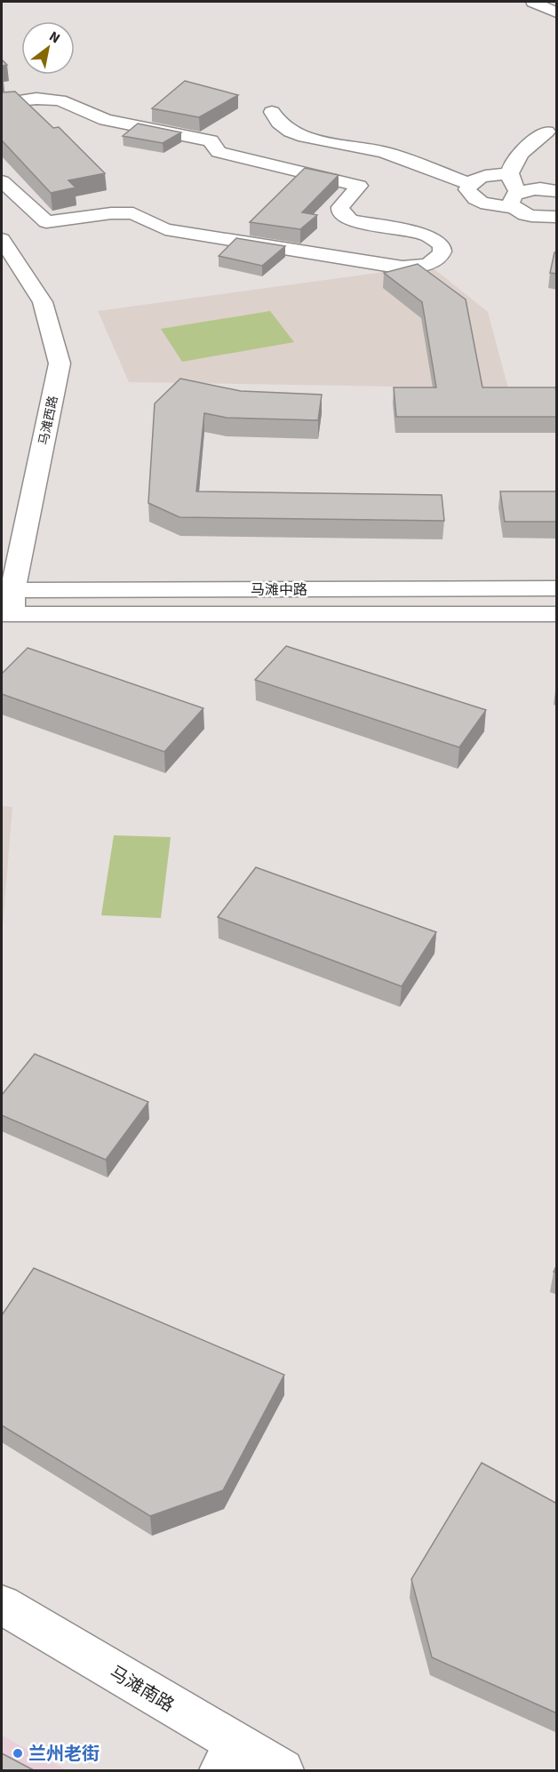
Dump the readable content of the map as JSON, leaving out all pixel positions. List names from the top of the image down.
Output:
{
  "streets": {
    "street": ["马滩西路", "马滩中路", "马滩南路"]
  },
  "crossings": [
    ["马滩西路", "马滩中路"]
  ],
  "places": ["兰州老街"],
  "north": "top right"
}
